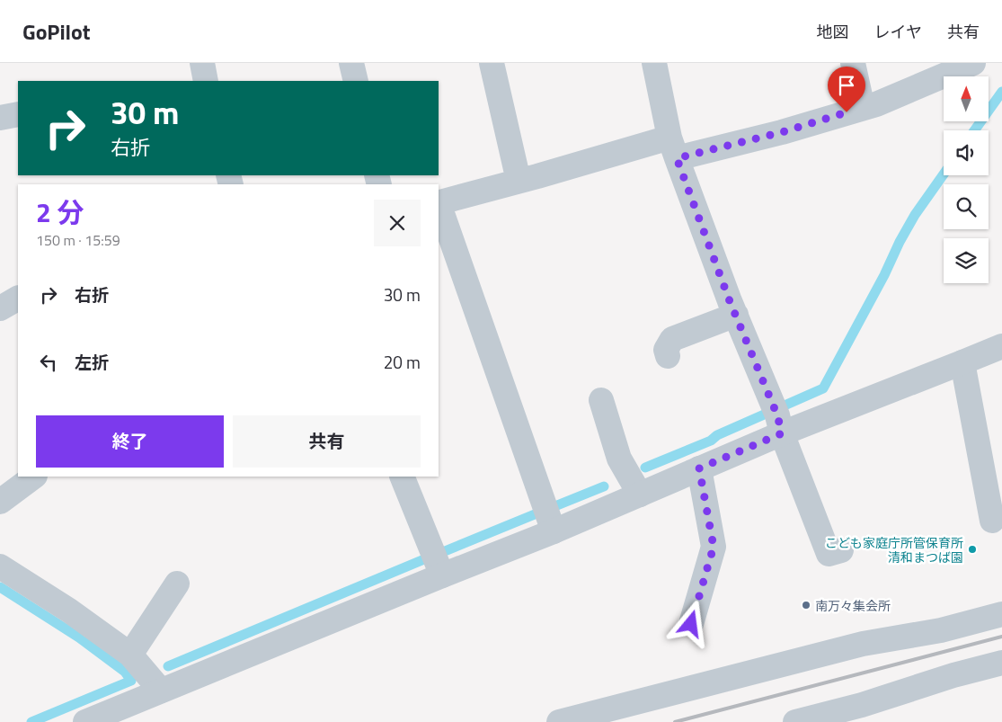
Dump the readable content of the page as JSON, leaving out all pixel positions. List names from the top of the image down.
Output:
{
  "places": ["こども家庭庁所管保育所 清和まつば園", "南万々集会所"],
  "north": "top",
  "page": {
    "header": "GoPilot",
    "nav": ["地図", "レイヤ", "共有"],
    "turn": ["30 m", "右折"],
    "heading": ["2 分", "150 m · 15:59"],
    "list": [
      {
        "name": "右折",
        "value": "30 m"
      },
      {
        "name": "左折",
        "value": "20 m"
      }
    ],
    "buttons": ["終了", "共有"]
  }
}
